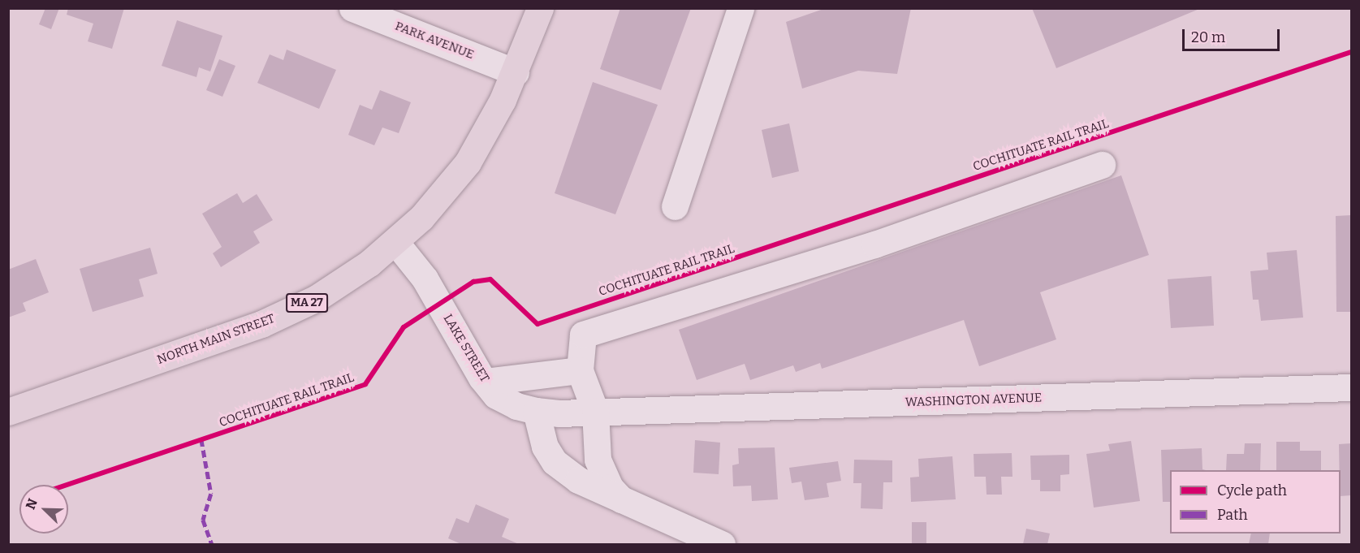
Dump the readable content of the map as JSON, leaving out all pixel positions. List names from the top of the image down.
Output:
{
  "streets": {
    "main road": ["MA 27", "NORTH MAIN STREET"],
    "street": ["PARK AVENUE", "LAKE STREET", "WASHINGTON AVENUE"],
    "cycle path": ["COCHITUATE RAIL TRAIL"]
  },
  "crossings": [
    ["PARK AVENUE", "NORTH MAIN STREET"],
    ["NORTH MAIN STREET", "LAKE STREET"],
    ["LAKE STREET", "WASHINGTON AVENUE"]
  ],
  "legend": ["Cycle path", "Path"],
  "scale_bar": "20 m",
  "north": "top left"
}
